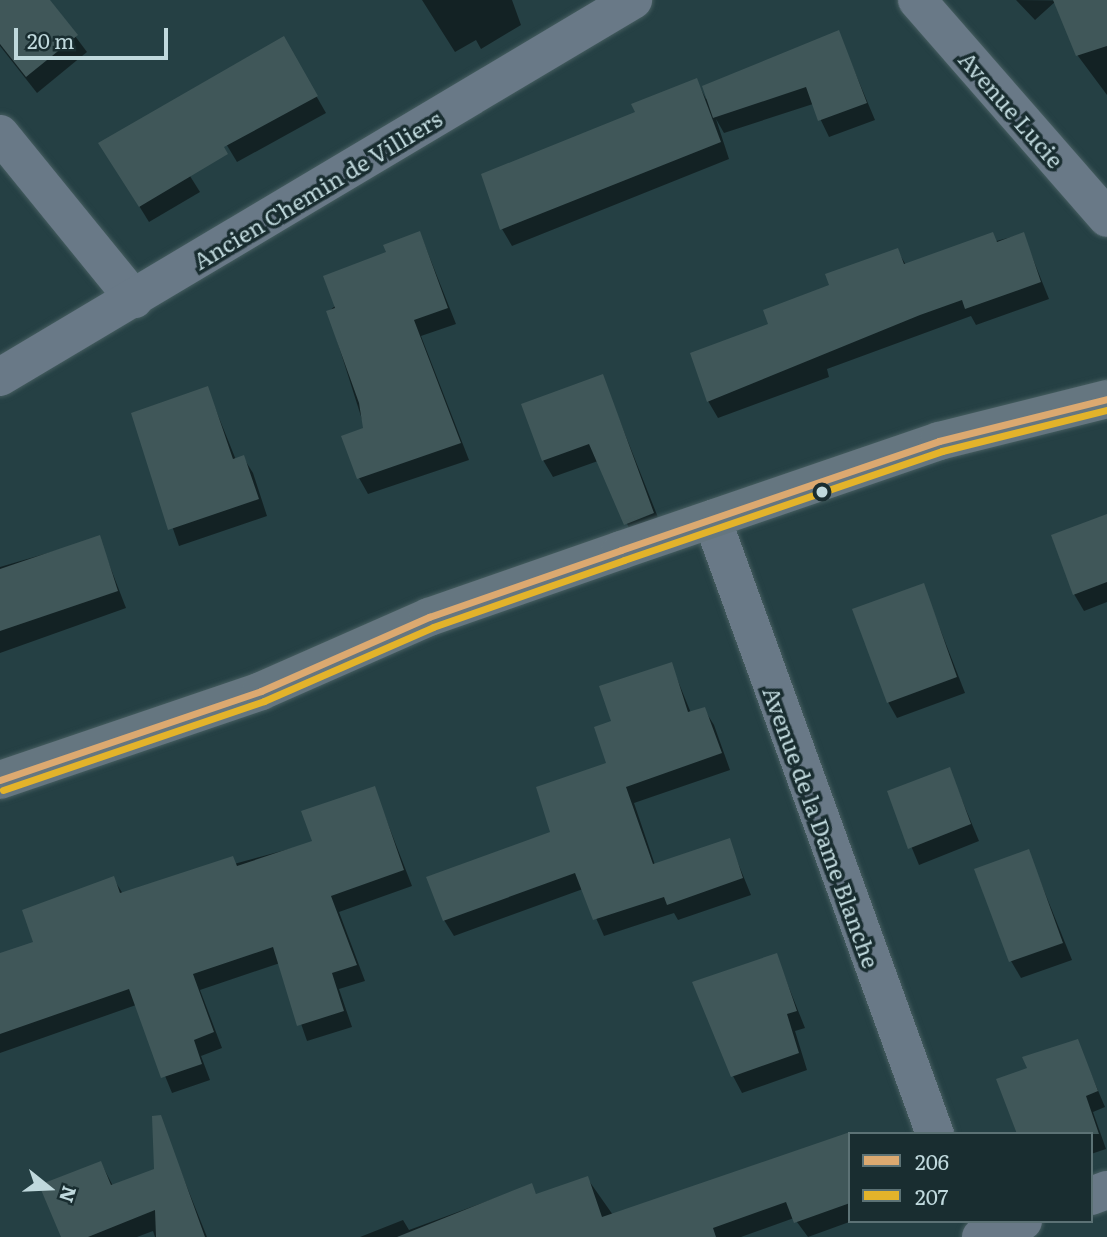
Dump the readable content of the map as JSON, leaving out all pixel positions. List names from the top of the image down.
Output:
{
  "streets": {
    "street": ["Avenue Lucie", "Ancien Chemin de Villiers", "Avenue de la Dame Blanche"]
  },
  "lines": ["transit line 206", "transit line 207"],
  "legend": ["206", "207"],
  "scale_bar": "20 m",
  "north": "right"
}
